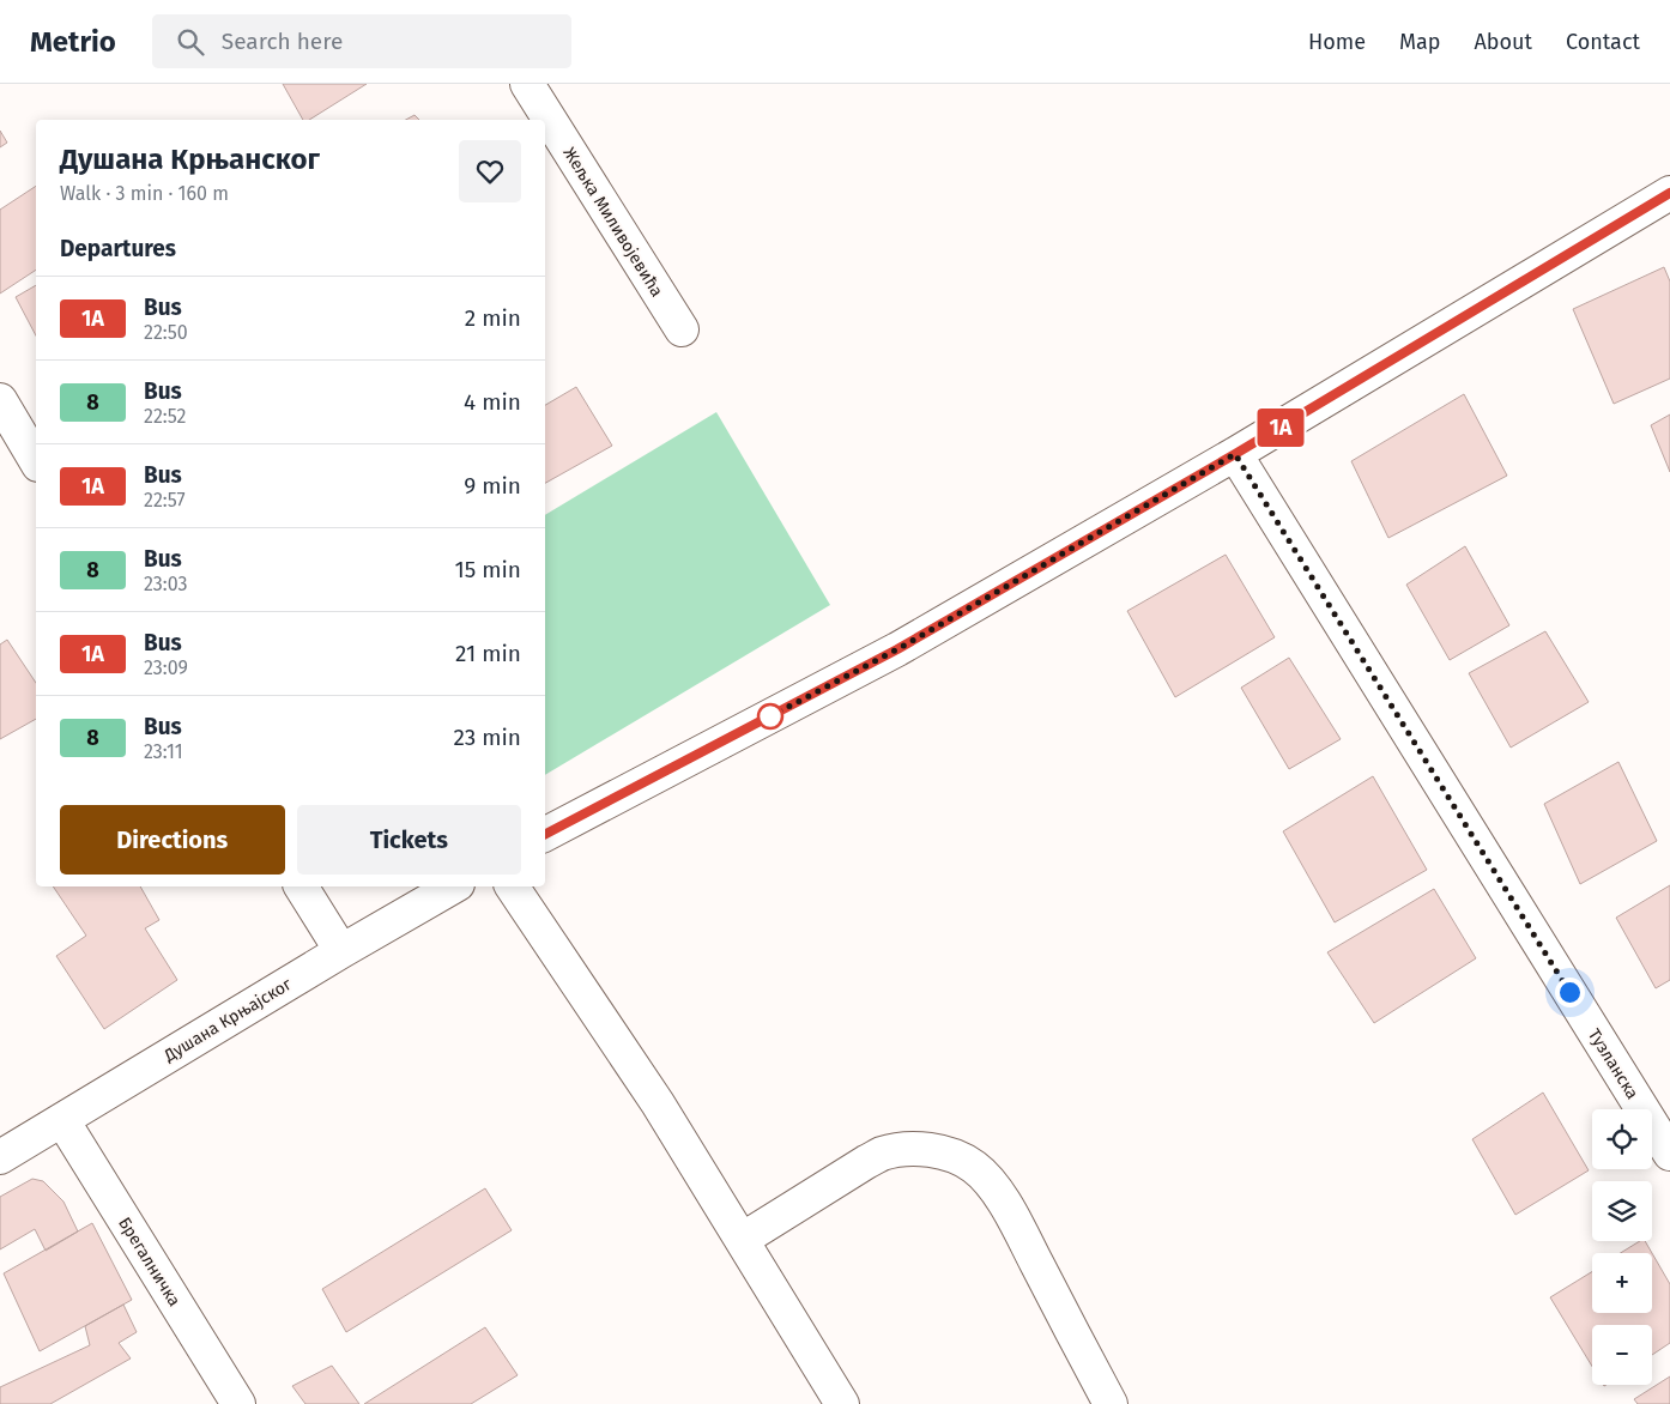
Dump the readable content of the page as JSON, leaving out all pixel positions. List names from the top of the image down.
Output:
{
  "streets": {
    "street": [
      "Жељка Миливојевића",
      "Душана Крњајског",
      "Тузланска",
      "Брегалничка"
    ]
  },
  "crossings": [
    ["Душана Крњајског", "Брегалничка"]
  ],
  "lines": ["bus line 1A"],
  "page": {
    "header": "Metrio",
    "search": "Search here",
    "nav": [
      "Home",
      "Map",
      "About",
      "Contact"
    ],
    "on_map": "1A",
    "heading": [
      ["Душана Крњанског", "Walk · 3 min · 160 m"],
      "Departures"
    ],
    "list": [
      {
        "mark": "1A",
        "name": "Bus",
        "note": "22:50",
        "value": "2 min"
      },
      {
        "mark": "8",
        "name": "Bus",
        "note": "22:52",
        "value": "4 min"
      },
      {
        "mark": "1A",
        "name": "Bus",
        "note": "22:57",
        "value": "9 min"
      },
      {
        "mark": "8",
        "name": "Bus",
        "note": "23:03",
        "value": "15 min"
      },
      {
        "mark": "1A",
        "name": "Bus",
        "note": "23:09",
        "value": "21 min"
      },
      {
        "mark": "8",
        "name": "Bus",
        "note": "23:11",
        "value": "23 min"
      }
    ],
    "buttons": ["Directions", "Tickets"],
    "map_buttons": ["+", "−"]
  }
}
